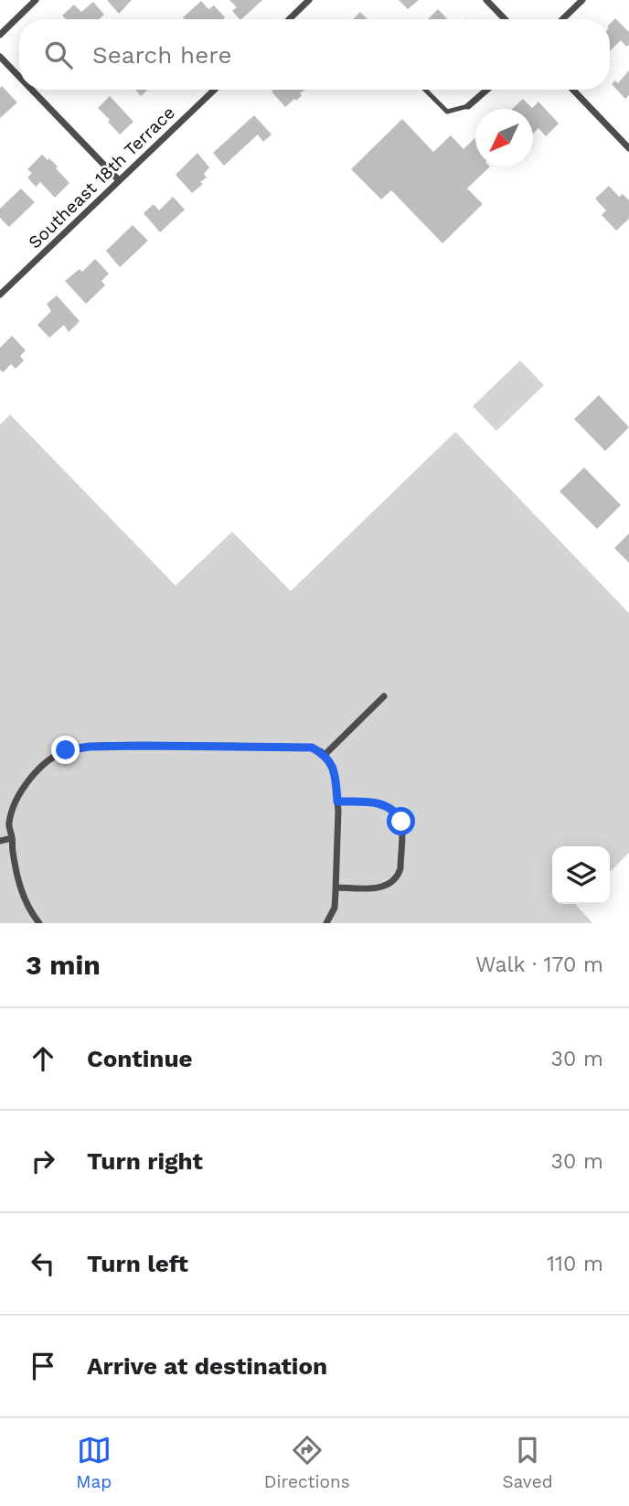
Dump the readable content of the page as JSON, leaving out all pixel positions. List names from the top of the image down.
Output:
{
  "streets": {
    "street": ["Southeast 18th Terrace"]
  },
  "north": "bottom left",
  "page": {
    "search": "Search here",
    "heading": ["3 min", "Walk · 170 m"],
    "list": [
      ["Continue", "30 m"],
      ["Turn right", "30 m"],
      ["Turn left", "110 m"],
      "Arrive at destination"
    ],
    "nav": ["Map", "Directions", "Saved"]
  }
}
